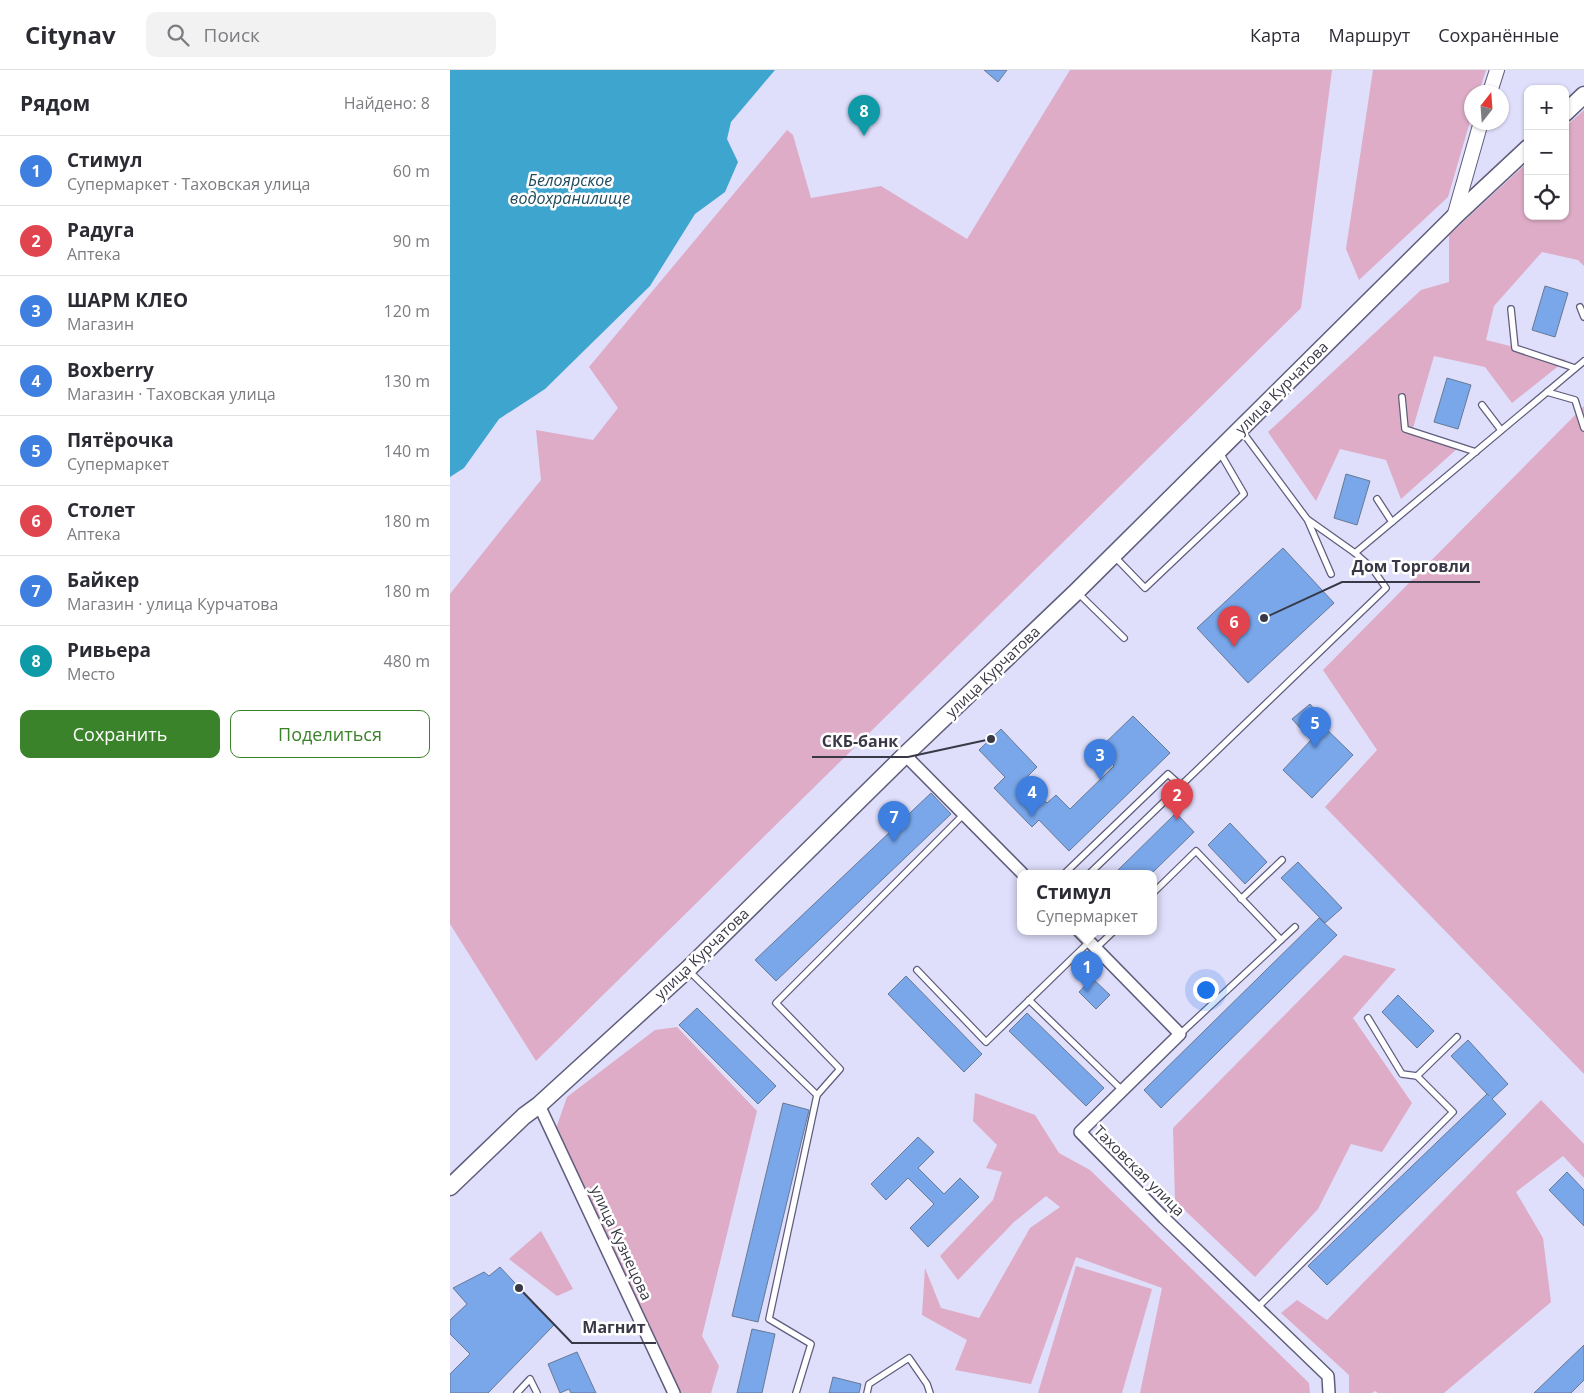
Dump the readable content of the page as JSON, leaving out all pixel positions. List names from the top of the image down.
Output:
{
  "streets": {
    "main road": ["улица Курчатова"],
    "street": ["Таховская улица", "улица Кузнецова"]
  },
  "crossings": [
    ["улица Курчатова", "улица Кузнецова"]
  ],
  "water": ["Белоярское водохранилище"],
  "places": ["Дом Торговли", "СКБ-банк", "Магнит"],
  "north": "top",
  "page": {
    "header": "Citynav",
    "search": "Поиск",
    "nav": ["Карта", "Маршрут", "Сохранённые"],
    "heading": ["Рядом", "Найдено: 8"],
    "map_buttons": ["+", "−"],
    "pins": [
      "8",
      "6",
      "5",
      "3",
      "4",
      "2",
      "7",
      "1"
    ],
    "list": [
      {
        "mark": "1",
        "name": "Стимул",
        "note": "Супермаркет · Таховская улица",
        "value": "60 m"
      },
      {
        "mark": "2",
        "name": "Радуга",
        "note": "Аптека",
        "value": "90 m"
      },
      {
        "mark": "3",
        "name": "ШАРМ КЛЕО",
        "note": "Магазин",
        "value": "120 m"
      },
      {
        "mark": "4",
        "name": "Boxberry",
        "note": "Магазин · Таховская улица",
        "value": "130 m"
      },
      {
        "mark": "5",
        "name": "Пятёрочка",
        "note": "Супермаркет",
        "value": "140 m"
      },
      {
        "mark": "6",
        "name": "Столет",
        "note": "Аптека",
        "value": "180 m"
      },
      {
        "mark": "7",
        "name": "Байкер",
        "note": "Магазин · улица Курчатова",
        "value": "180 m"
      },
      {
        "mark": "8",
        "name": "Ривьера",
        "note": "Место",
        "value": "480 m"
      }
    ],
    "buttons": ["Сохранить", "Поделиться"],
    "popup": ["Стимул", "Супермаркет"]
  }
}
